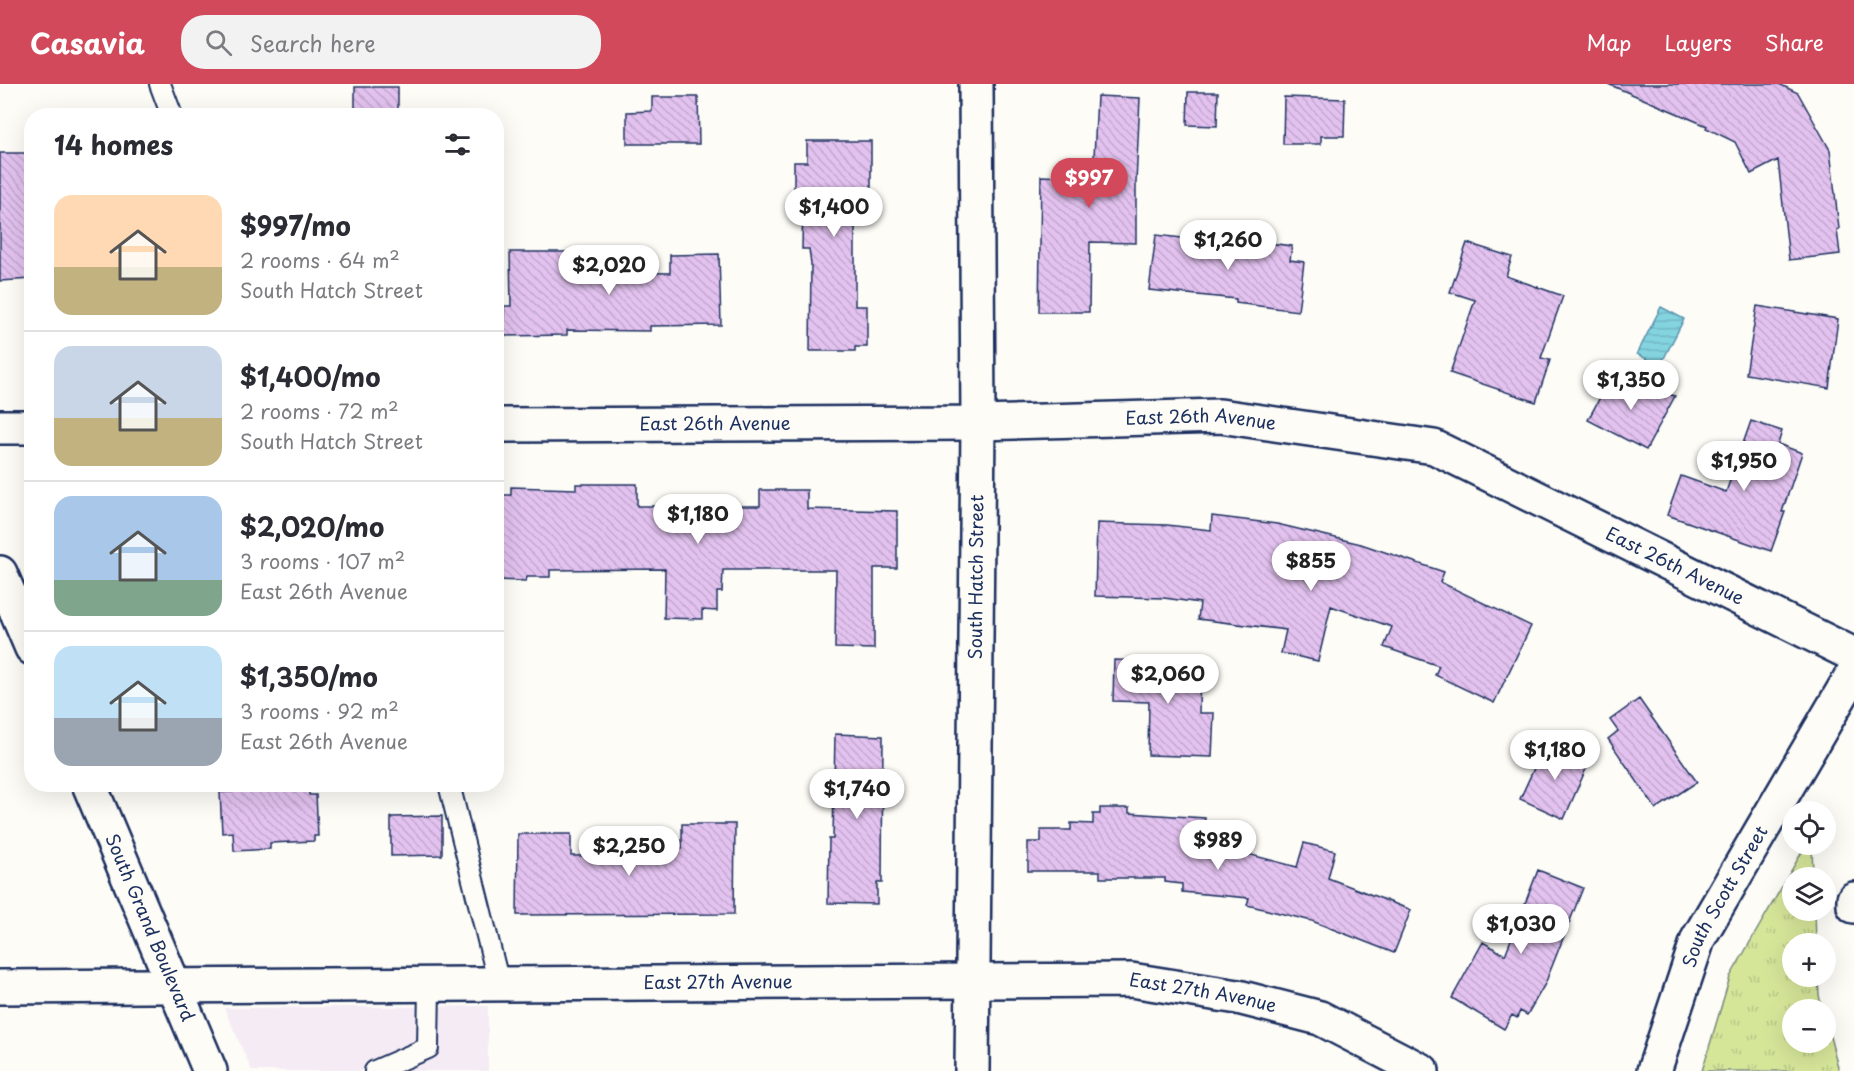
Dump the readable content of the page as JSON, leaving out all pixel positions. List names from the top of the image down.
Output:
{
  "streets": {
    "street": [
      "East 26th Avenue",
      "South Hatch Street",
      "South Scott Street",
      "South Grand Boulevard",
      "East 27th Avenue"
    ]
  },
  "crossings": [
    ["East 26th Avenue", "South Hatch Street"],
    ["South Hatch Street", "East 27th Avenue"],
    ["South Grand Boulevard", "East 27th Avenue"]
  ],
  "page": {
    "header": "Casavia",
    "search": "Search here",
    "nav": ["Map", "Layers", "Share"],
    "heading": "14 homes",
    "price": [
      "$997",
      "$1,400",
      "$1,260",
      "$2,020",
      "$1,350",
      "$1,950",
      "$1,180",
      "$855",
      "$2,060",
      "$1,180",
      "$1,740",
      "$989",
      "$2,250",
      "$1,030"
    ],
    "list": [
      {
        "name": "$997/mo",
        "note": "2 rooms · 64 m² · South Hatch Street"
      },
      {
        "name": "$1,400/mo",
        "note": "2 rooms · 72 m² · South Hatch Street"
      },
      {
        "name": "$2,020/mo",
        "note": "3 rooms · 107 m² · East 26th Avenue"
      },
      {
        "name": "$1,350/mo",
        "note": "3 rooms · 92 m² · East 26th Avenue"
      }
    ],
    "map_buttons": ["+", "−"]
  }
}
